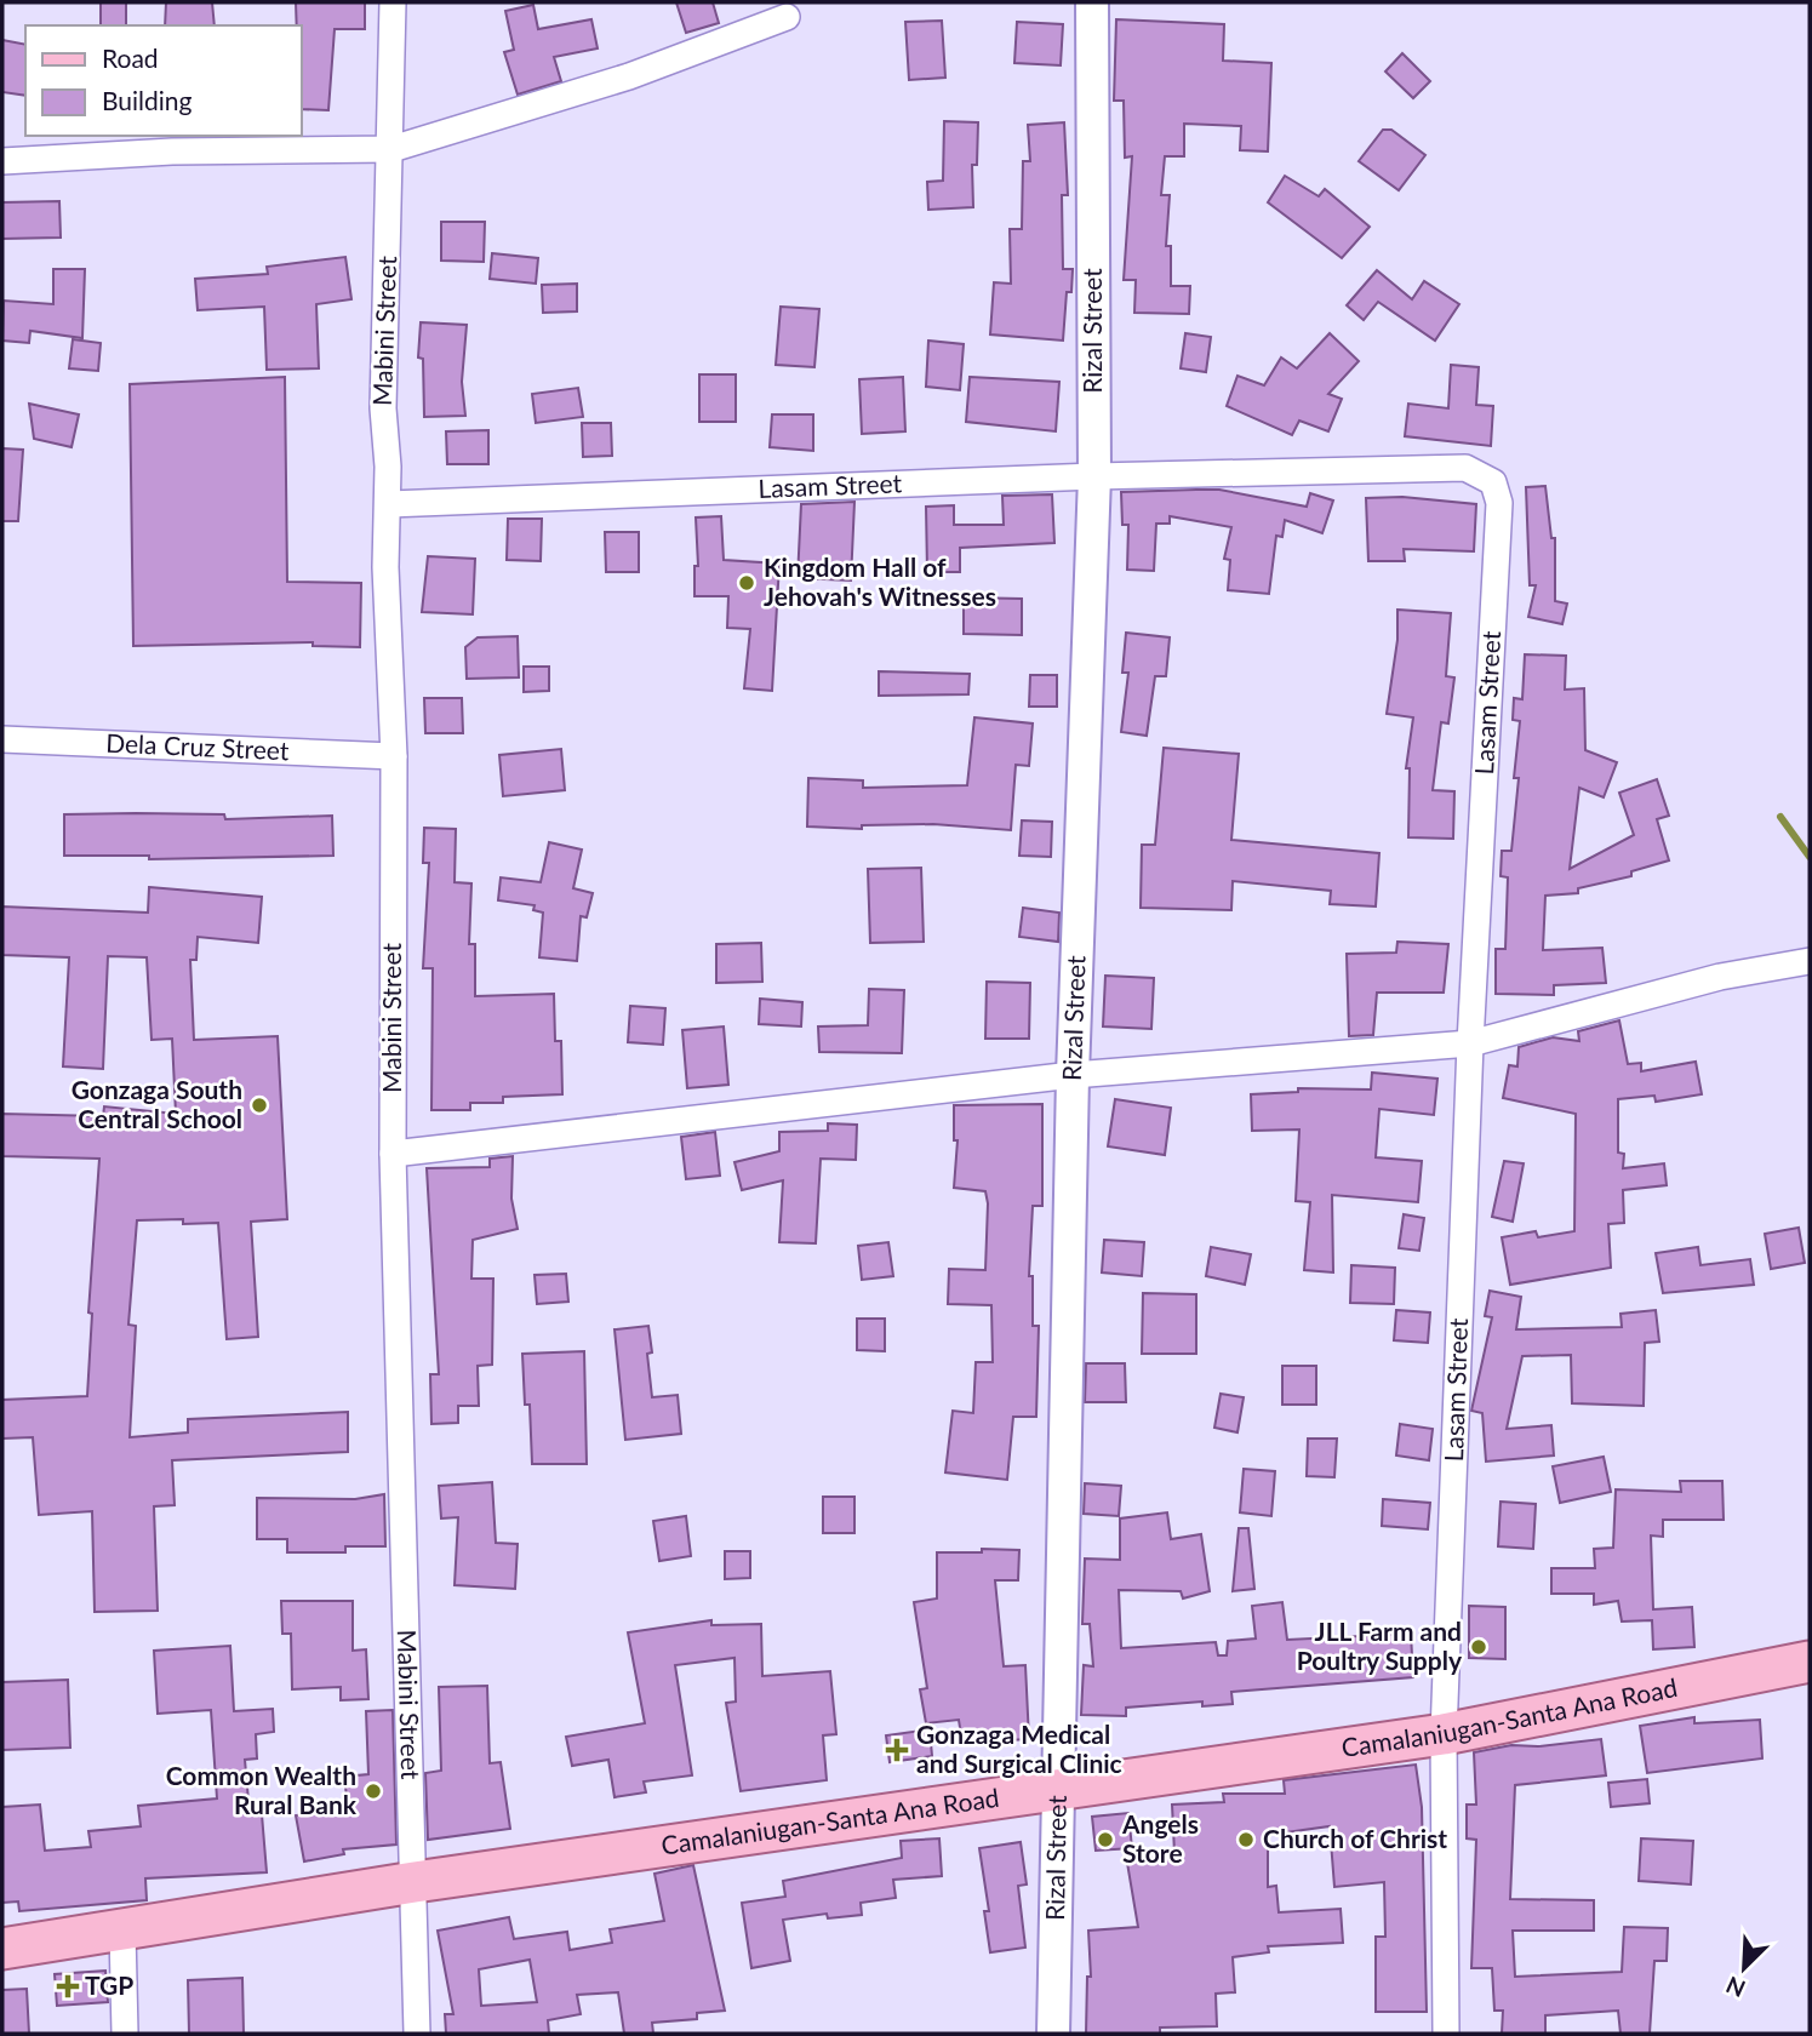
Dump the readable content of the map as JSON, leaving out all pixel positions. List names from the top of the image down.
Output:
{
  "streets": {
    "main road": ["Camalaniugan-Santa Ana Road"],
    "street": [
      "Mabini Street",
      "Rizal Street",
      "Lasam Street",
      "Dela Cruz Street"
    ]
  },
  "crossings": [
    ["Mabini Street", "Lasam Street"],
    ["Mabini Street", "Dela Cruz Street"],
    ["Mabini Street", "Camalaniugan-Santa Ana Road"],
    ["Rizal Street", "Lasam Street"],
    ["Rizal Street", "Camalaniugan-Santa Ana Road"],
    ["Lasam Street", "Camalaniugan-Santa Ana Road"]
  ],
  "places": {
    "other": [
      "Kingdom Hall of Jehovah's Witnesses",
      "Gonzaga South Central School",
      "JLL Farm and Poultry Supply",
      "Common Wealth Rural Bank",
      "Angels Store",
      "Church of Christ"
    ],
    "health": ["Gonzaga Medical and Surgical Clinic", "TGP"]
  },
  "legend": ["Road", "Building"],
  "north": "bottom left"
}
